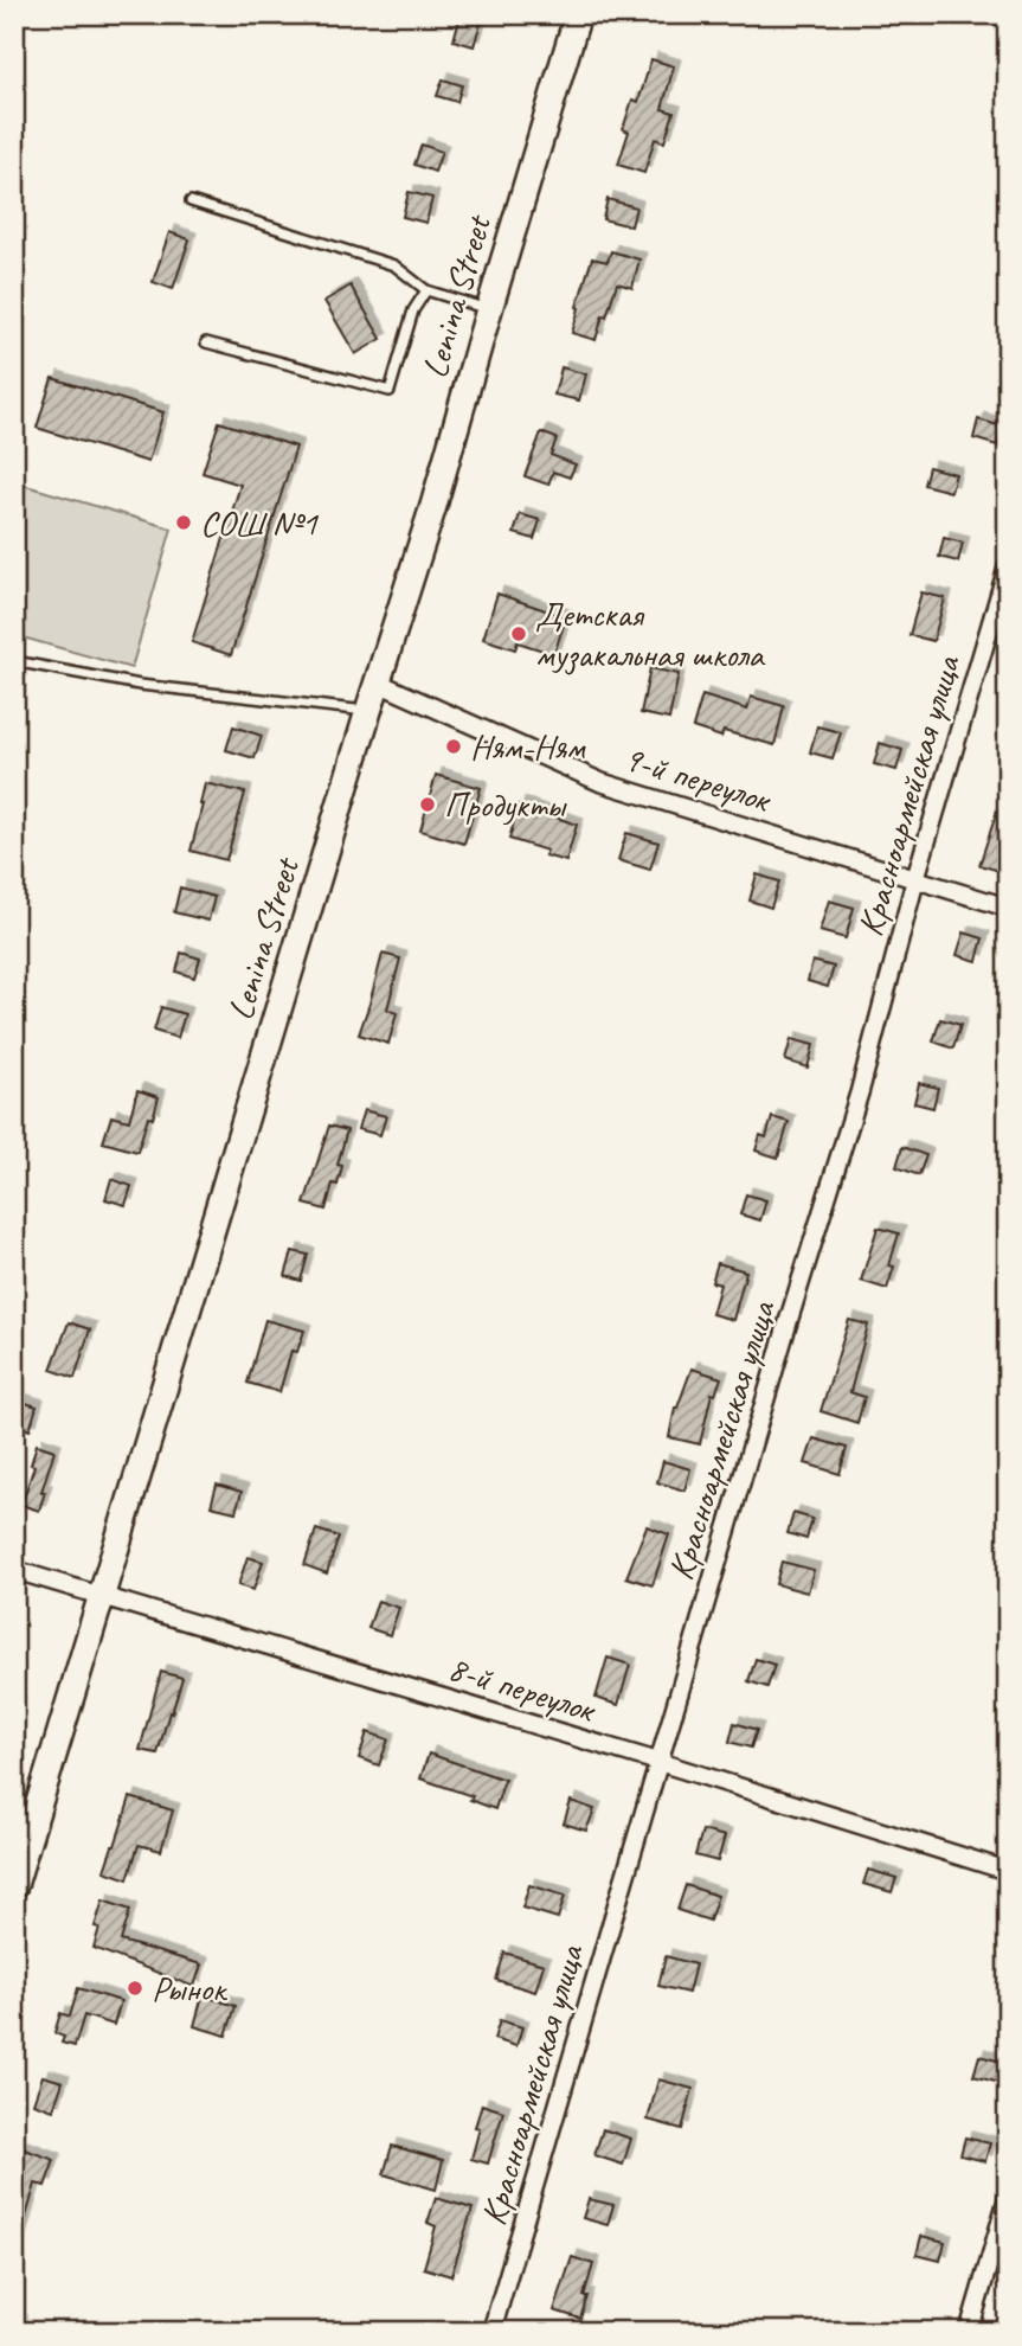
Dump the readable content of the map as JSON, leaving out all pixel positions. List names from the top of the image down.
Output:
{
  "streets": {
    "street": [
      "Lenina Street",
      "9-й переулок",
      "Красноармейская улица",
      "8-й переулок"
    ]
  },
  "crossings": [
    ["Lenina Street", "9-й переулок"],
    ["Lenina Street", "8-й переулок"],
    ["9-й переулок", "Красноармейская улица"],
    ["Красноармейская улица", "8-й переулок"]
  ],
  "places": [
    "СОШ №1",
    "Детская музакальная школа",
    "Ням-Ням",
    "Продукты",
    "Рынок"
  ]
}
